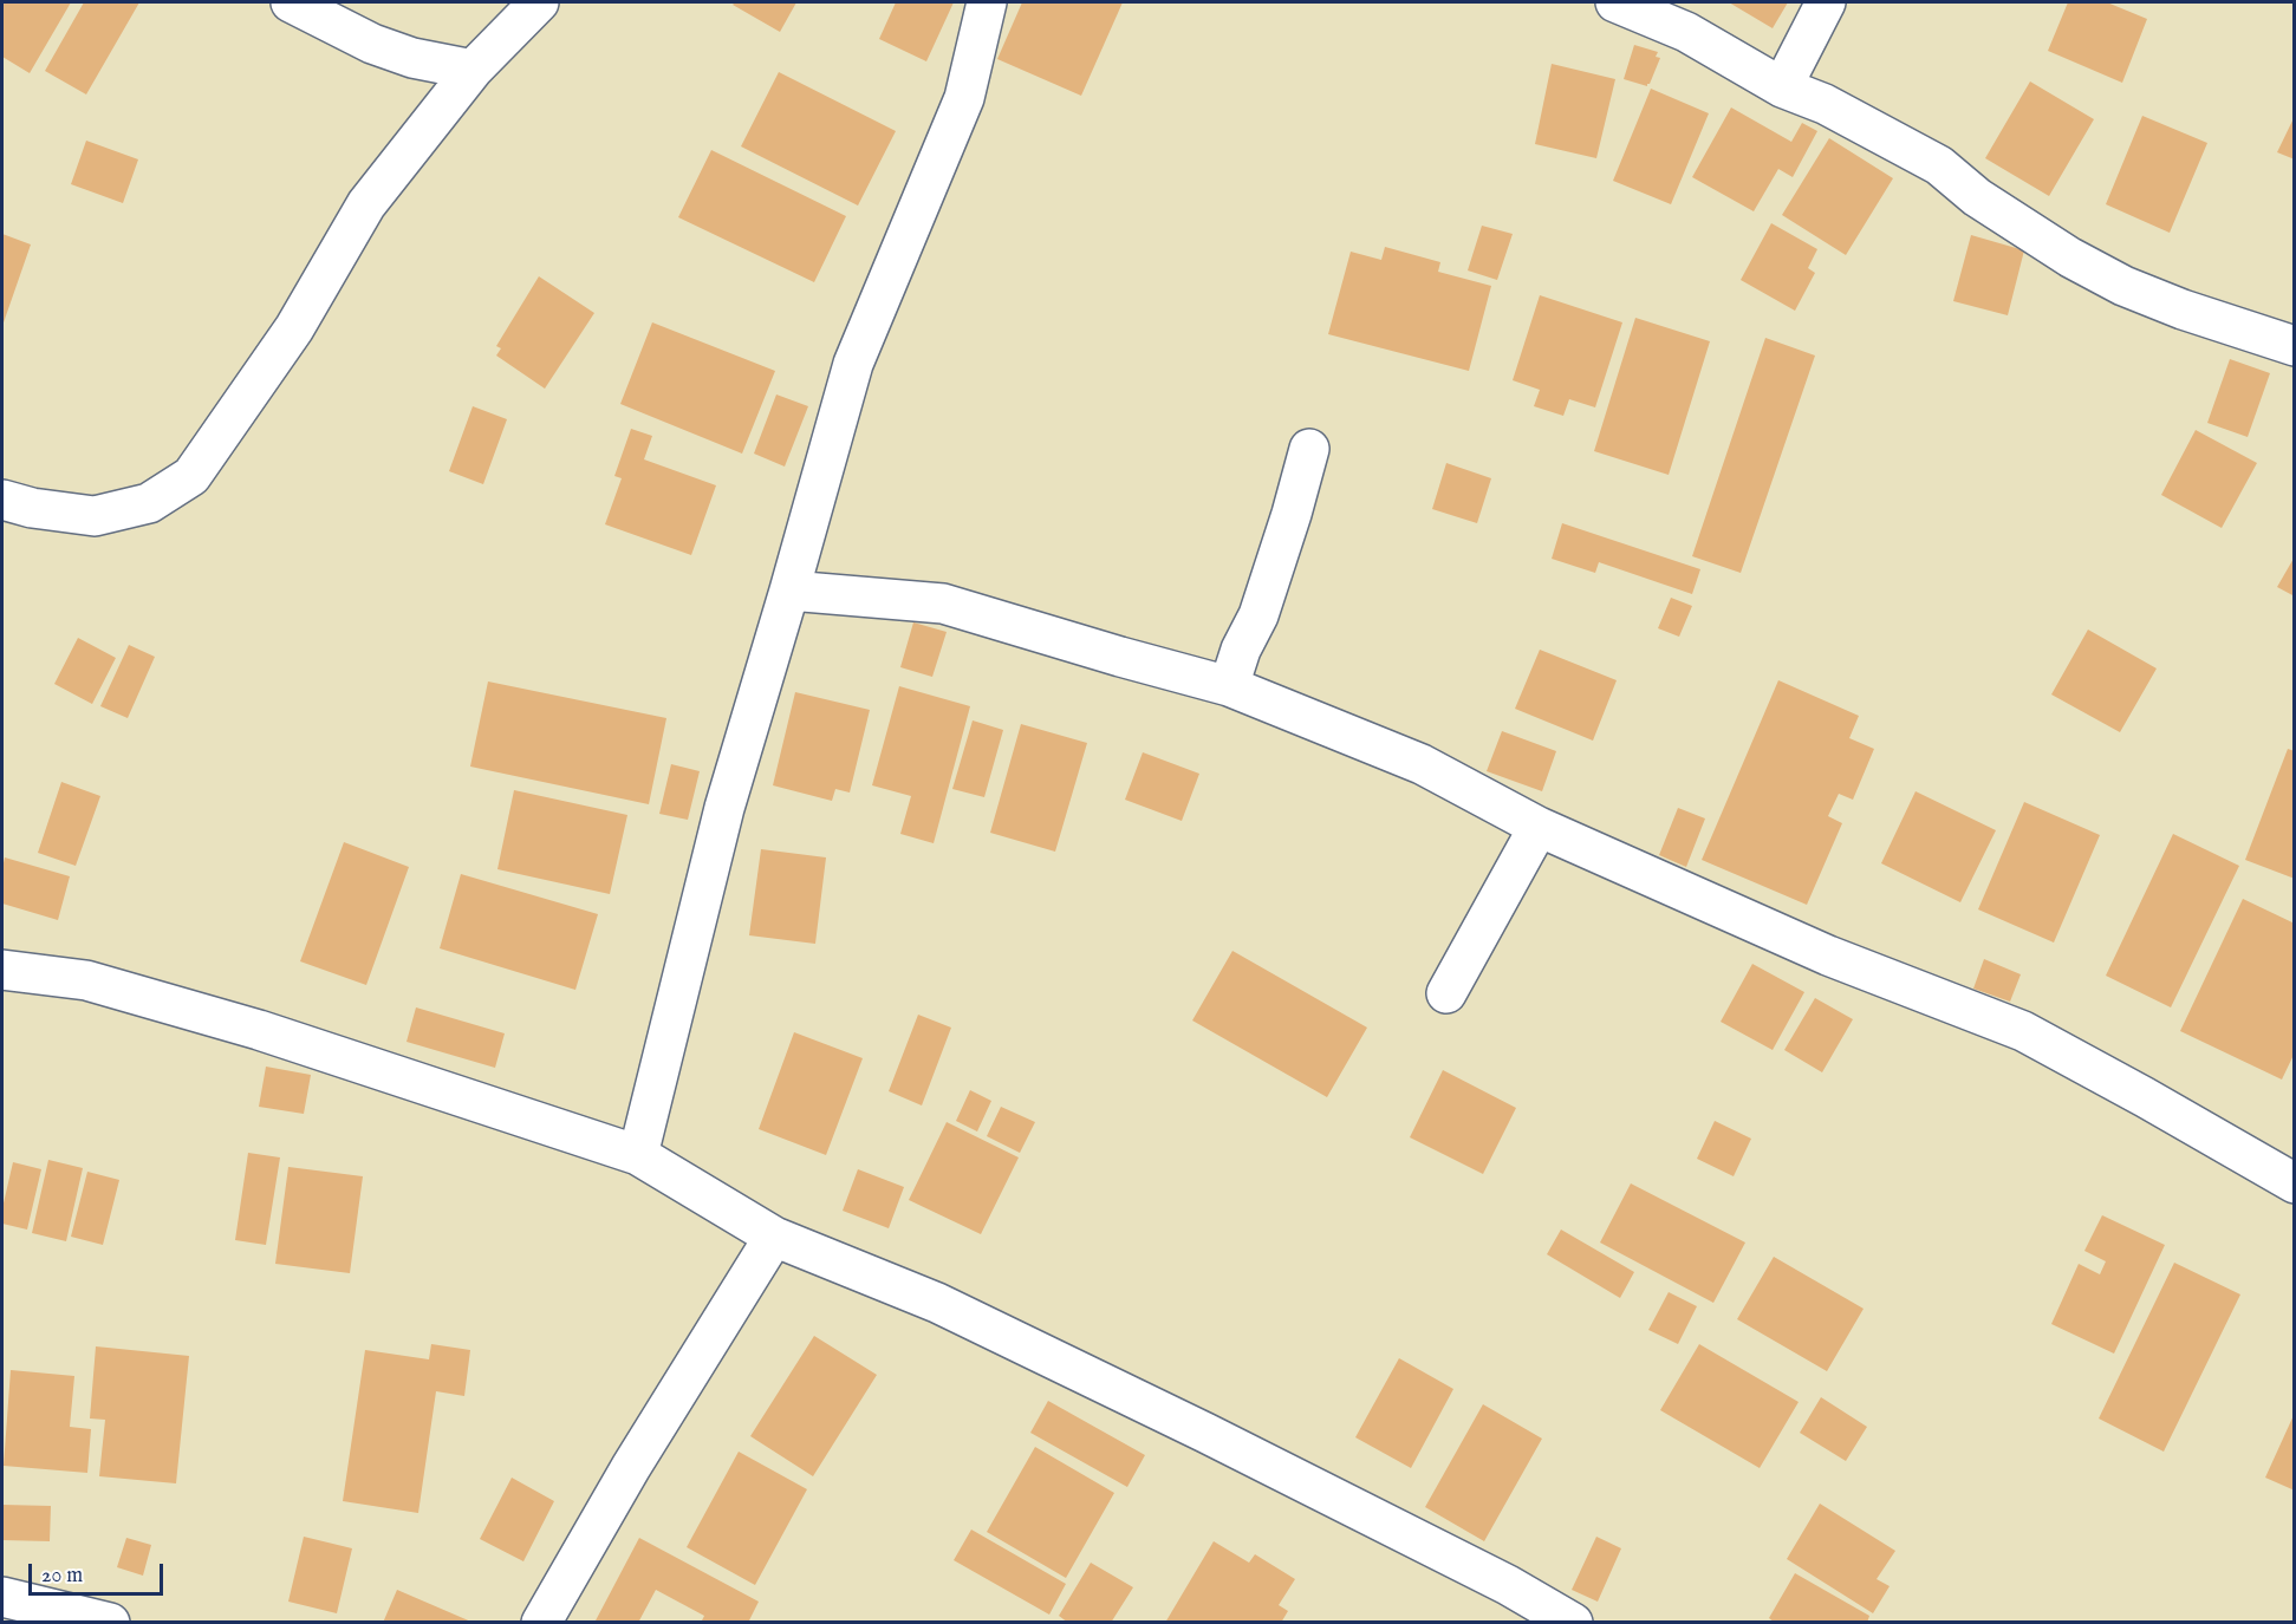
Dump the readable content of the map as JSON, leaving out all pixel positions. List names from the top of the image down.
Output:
{
  "scale_bar": "20 m"
}
